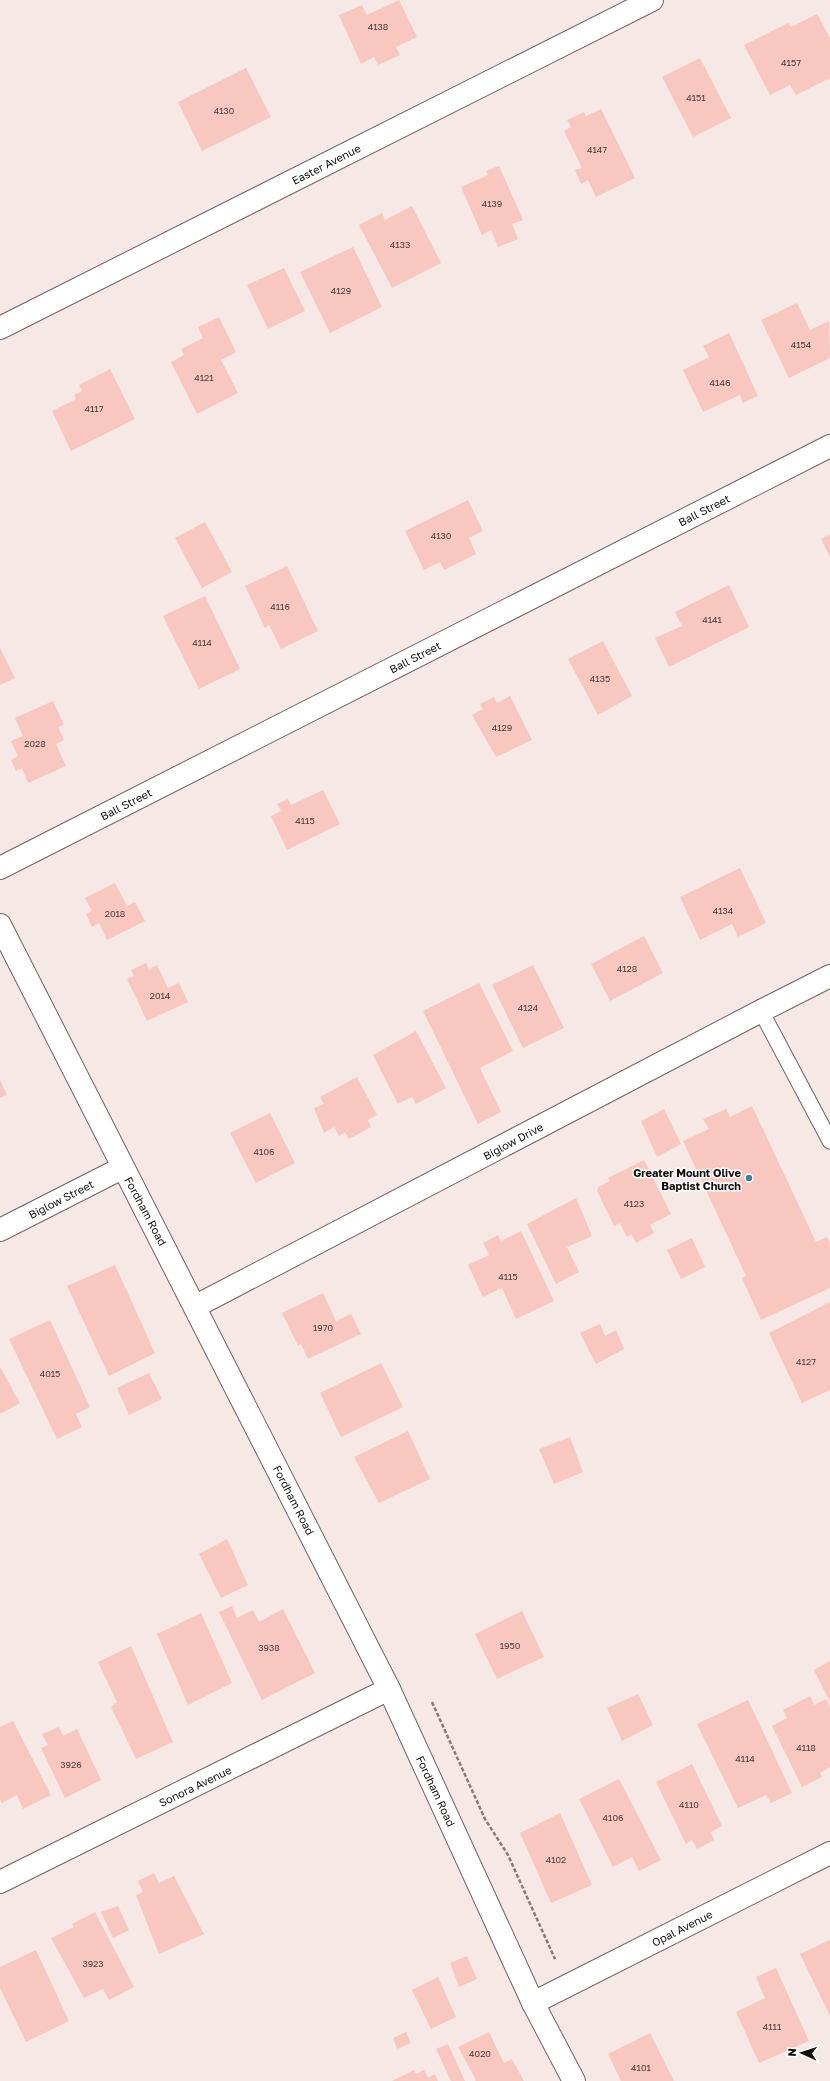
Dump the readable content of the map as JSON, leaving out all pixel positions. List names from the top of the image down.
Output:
{
  "streets": {
    "street": [
      "Easter Avenue",
      "Ball Street",
      "Biglow Drive",
      "Biglow Street",
      "Fordham Road",
      "Sonora Avenue",
      "Opal Avenue"
    ]
  },
  "crossings": [
    ["Biglow Drive", "Fordham Road"],
    ["Biglow Street", "Fordham Road"],
    ["Fordham Road", "Sonora Avenue"],
    ["Fordham Road", "Opal Avenue"]
  ],
  "places": ["Greater Mount Olive Baptist Church"],
  "house_numbers": [
    "4138",
    "4157",
    "4151",
    "4130",
    "4147",
    "4139",
    "4133",
    "4129",
    "4154",
    "4121",
    "4146",
    "4117",
    "4130",
    "4116",
    "4141",
    "4114",
    "4135",
    "4129",
    "2028",
    "4115",
    "4134",
    "2018",
    "4128",
    "2014",
    "4124",
    "4106",
    "4123",
    "4115",
    "1970",
    "4127",
    "4015",
    "1950",
    "3938",
    "4118",
    "4114",
    "3926",
    "4110",
    "4106",
    "4102",
    "3923",
    "4111",
    "4020",
    "4101"
  ],
  "north": "left"
}
